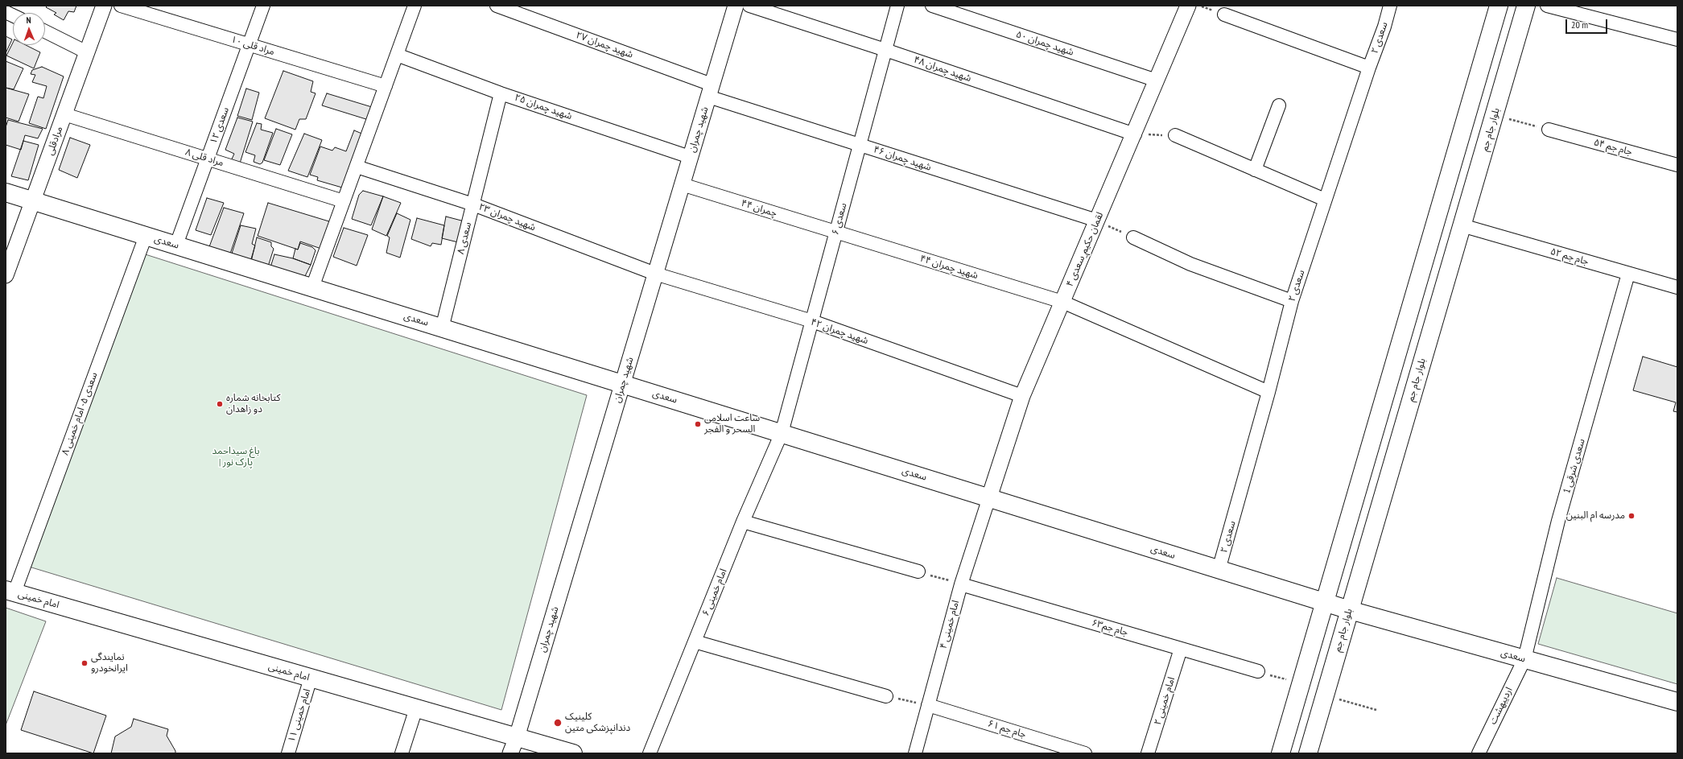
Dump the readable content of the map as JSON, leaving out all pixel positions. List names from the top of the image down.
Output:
{
  "streets": {
    "main road": ["بلوار جام جم", "سعدی", "امام خمینی"],
    "street": [
      "سعدی ۲",
      "شهید چمران ۵۰",
      "شهید چمران ۲۷",
      "مراد قلی ۱۰",
      "شهید چمران ۴۸",
      "شهید چمران ۲۵",
      "سعدی ۱۲",
      "شهید چمران",
      "مرادقلی",
      "جام جم ۵۴",
      "مراد قلی ۸",
      "شهید چمران ۴۶",
      "چمران ۴۴",
      "شهید چمران ۲۳",
      "سعدی ۶",
      "سعدی ۸",
      "لقمان حکیم_سعدی ۴",
      "جام جم ۵۲",
      "شهید چمران ۴۴",
      "شهید چمران ۴۲",
      "سعدی ۵- امام خمینی ۸",
      "سعدی شرقی 1",
      "امام خمینی ۶",
      "امام خمینی ۴",
      "جام جم۶۳",
      "امام خمینی ۲",
      "اردیبهشت",
      "امام خمینی ۱۱",
      "جام جم ۶۱"
    ]
  },
  "crossings": [
    ["سعدی ۲", "سعدی"],
    ["سعدی ۲", "شهید چمران ۴۴"],
    ["شهید چمران ۵۰", "لقمان حکیم_سعدی ۴"],
    ["شهید چمران ۲۷", "شهید چمران"],
    ["شهید چمران ۲۷", "شهید چمران ۴۶"],
    ["مراد قلی ۱۰", "سعدی ۱۲"],
    ["شهید چمران ۴۸", "سعدی ۶"],
    ["شهید چمران ۴۸", "لقمان حکیم_سعدی ۴"],
    ["شهید چمران ۲۵", "شهید چمران"],
    ["شهید چمران ۲۵", "سعدی ۸"],
    ["سعدی ۱۲", "مراد قلی ۸"],
    ["سعدی ۱۲", "سعدی"],
    ["شهید چمران", "شهید چمران ۴۶"],
    ["شهید چمران", "چمران ۴۴"],
    ["شهید چمران", "شهید چمران ۲۳"],
    ["شهید چمران", "سعدی"],
    ["شهید چمران", "شهید چمران ۴۲"],
    ["شهید چمران", "امام خمینی"],
    ["بلوار جام جم", "سعدی"],
    ["بلوار جام جم", "جام جم ۵۲"],
    ["مرادقلی", "مراد قلی ۸"],
    ["مرادقلی", "سعدی"],
    ["شهید چمران ۴۶", "سعدی ۶"],
    ["شهید چمران ۴۶", "لقمان حکیم_سعدی ۴"],
    ["چمران ۴۴", "سعدی ۶"],
    ["چمران ۴۴", "شهید چمران ۴۴"],
    ["شهید چمران ۲۳", "سعدی ۸"],
    ["شهید چمران ۲۳", "شهید چمران ۴۲"],
    ["سعدی ۶", "سعدی"],
    ["سعدی ۶", "شهید چمران ۴۴"],
    ["سعدی ۶", "شهید چمران ۴۲"],
    ["سعدی ۶", "امام خمینی ۶"],
    ["سعدی ۸", "سعدی"],
    ["سعدی", "لقمان حکیم_سعدی ۴"],
    ["سعدی", "سعدی ۵- امام خمینی ۸"],
    ["سعدی", "سعدی شرقی 1"],
    ["سعدی", "امام خمینی ۶"],
    ["سعدی", "امام خمینی ۴"],
    ["سعدی", "اردیبهشت"],
    ["لقمان حکیم_سعدی ۴", "شهید چمران ۴۴"],
    ["لقمان حکیم_سعدی ۴", "شهید چمران ۴۲"],
    ["لقمان حکیم_سعدی ۴", "امام خمینی ۴"],
    ["جام جم ۵۲", "سعدی شرقی 1"],
    ["سعدی ۵- امام خمینی ۸", "امام خمینی"],
    ["سعدی شرقی 1", "اردیبهشت"],
    ["امام خمینی", "امام خمینی ۱۱"],
    ["امام خمینی ۴", "جام جم۶۳"],
    ["امام خمینی ۴", "جام جم ۶۱"],
    ["جام جم۶۳", "امام خمینی ۲"]
  ],
  "parks": ["باغ سیداحمد | پارک نور"],
  "places": [
    "کتابخانه شماره دو زاهدان",
    "ساعت اسلامی السحر و الفجر",
    "مدرسه ام البنین",
    "نمایندگی ایرانخودرو",
    "کلینیک دندانپزشکی متین"
  ],
  "scale_bar": "20 m",
  "north": "top"
}
